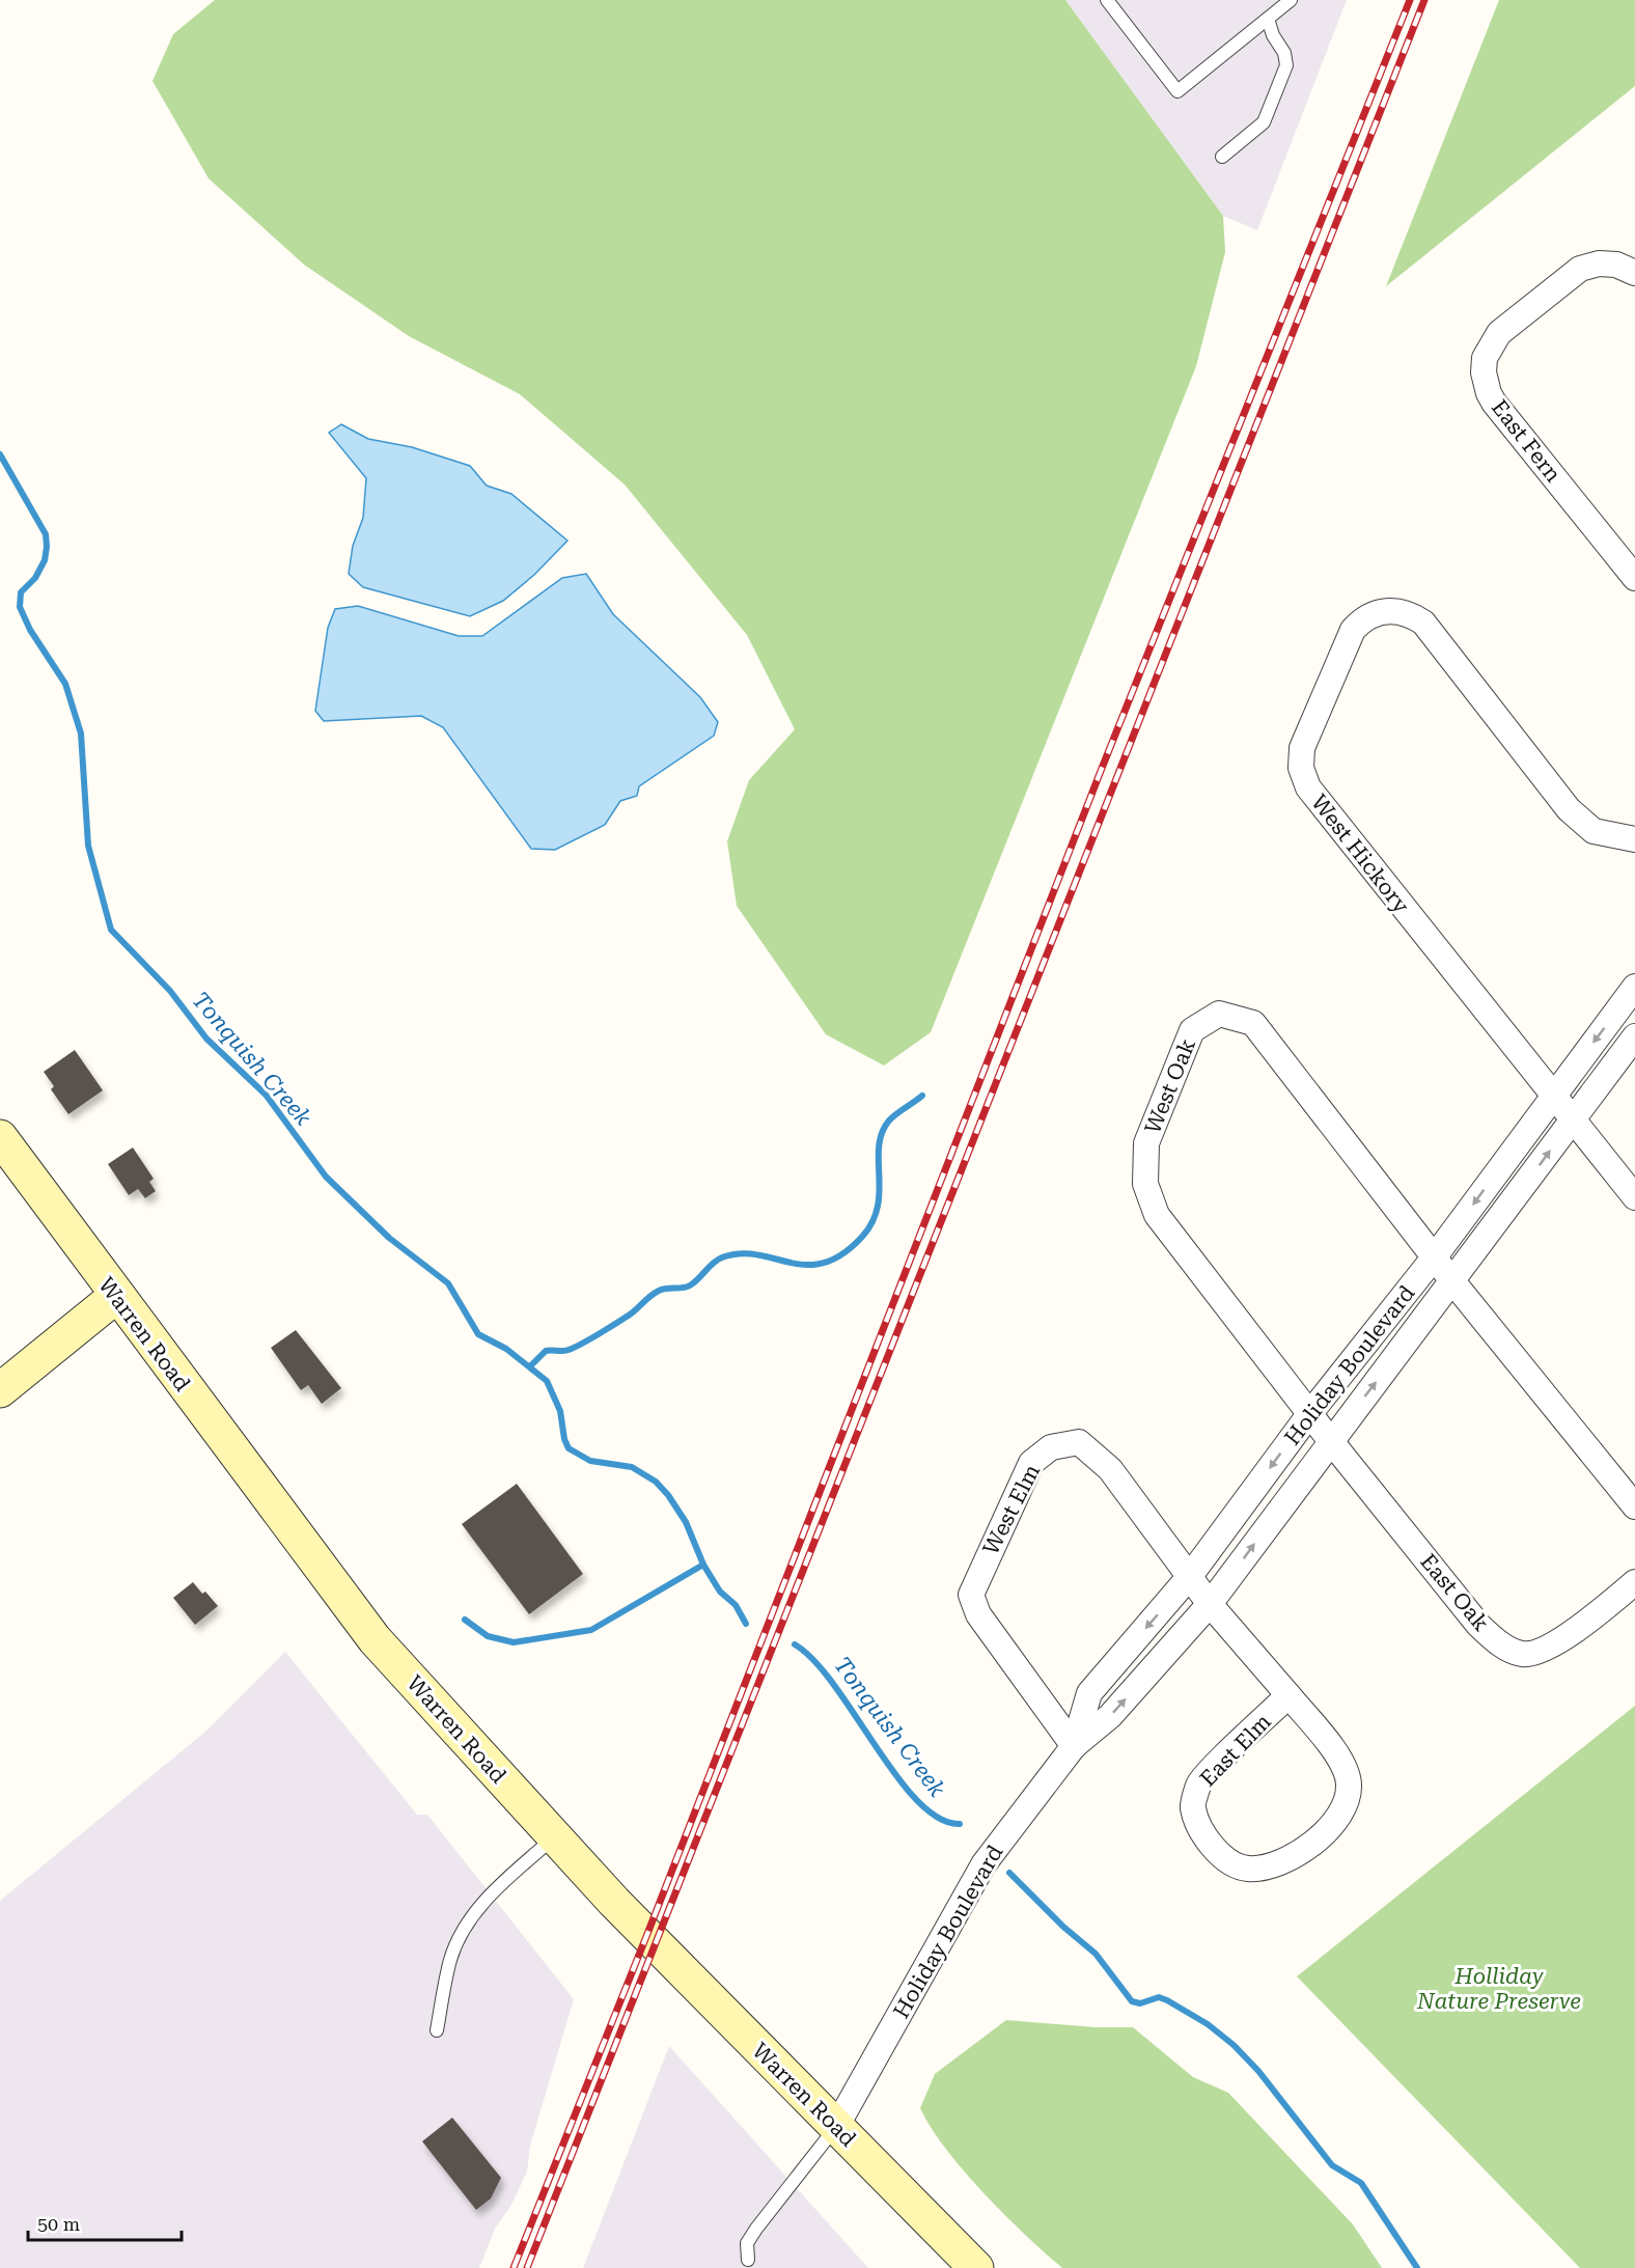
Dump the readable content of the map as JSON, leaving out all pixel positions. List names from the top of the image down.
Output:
{
  "streets": {
    "main road": ["Warren Road"],
    "street": [
      "East Fern",
      "West Hickory",
      "West Oak",
      "Holiday Boulevard",
      "West Elm",
      "East Oak",
      "East Elm"
    ]
  },
  "crossings": [
    ["West Hickory", "Holiday Boulevard"],
    ["West Oak", "Holiday Boulevard"],
    ["West Oak", "East Oak"],
    ["Warren Road", "Holiday Boulevard"],
    ["Holiday Boulevard", "West Elm"],
    ["Holiday Boulevard", "East Oak"],
    ["Holiday Boulevard", "East Elm"],
    ["West Elm", "East Elm"]
  ],
  "water": ["Tonquish Creek"],
  "parks": ["Holliday Nature Preserve"],
  "scale_bar": "50 m"
}
